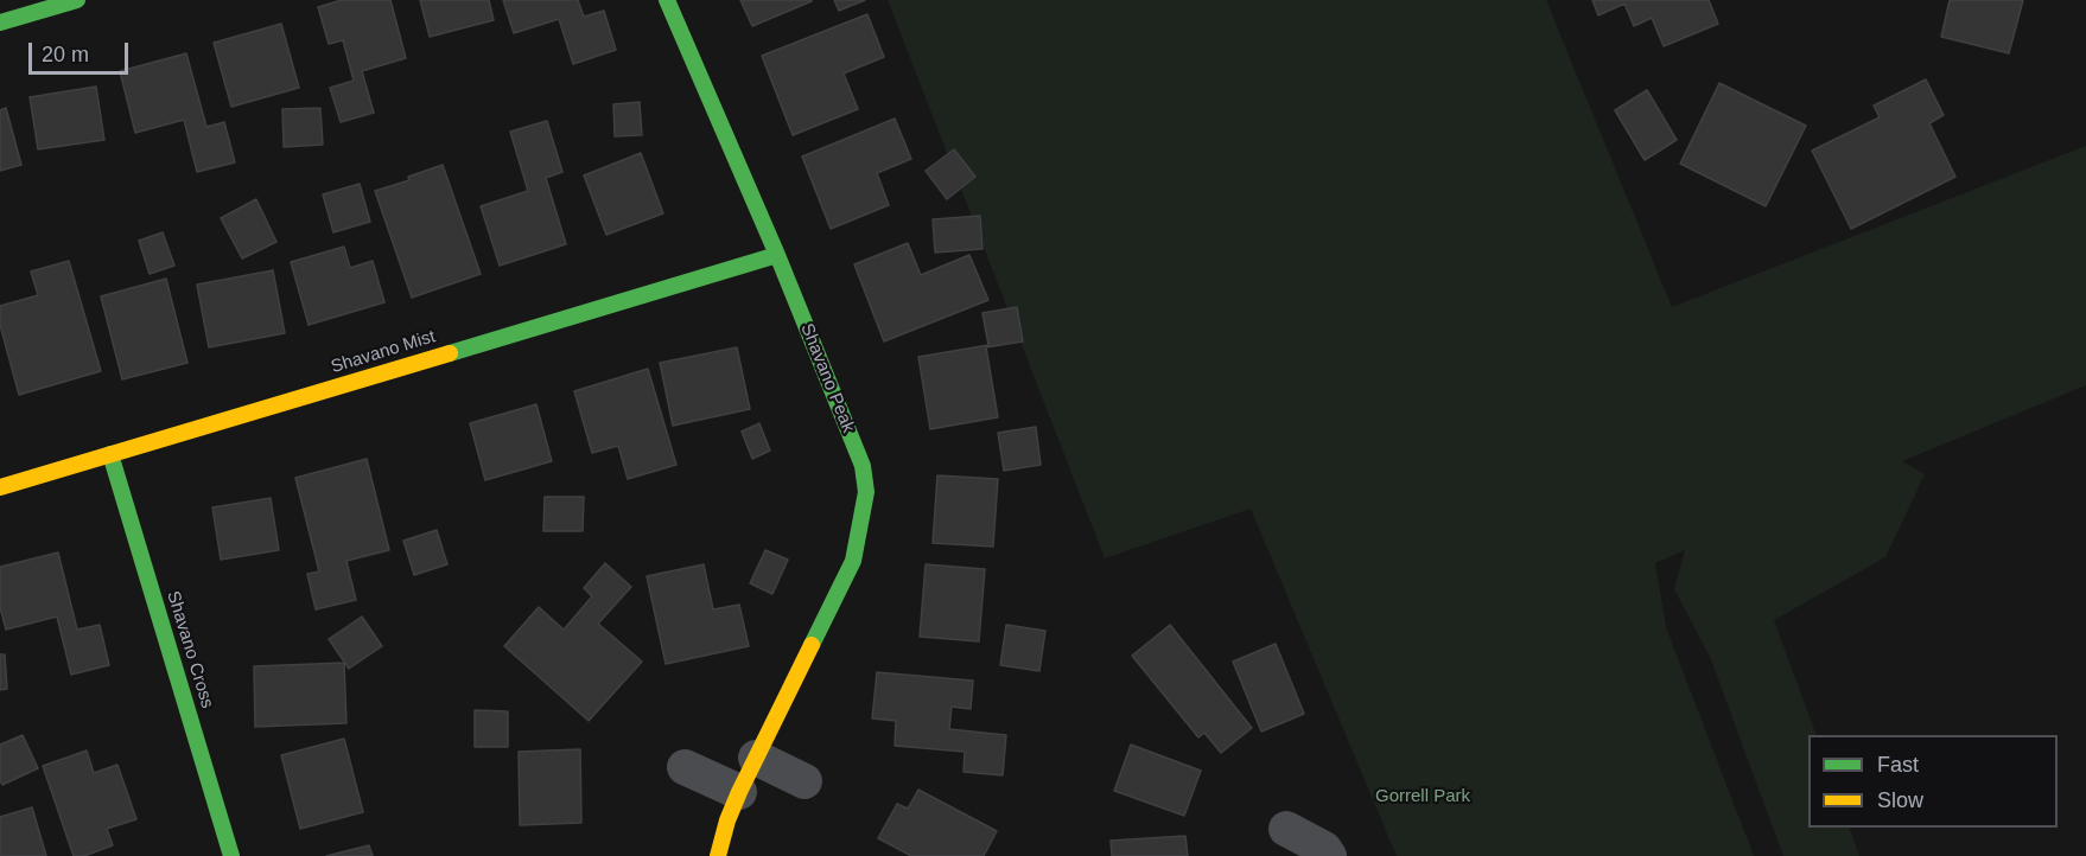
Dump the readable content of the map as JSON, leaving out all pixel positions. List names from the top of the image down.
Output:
{
  "streets": {
    "street": ["Shavano Mist", "Shavano Peak", "Shavano Cross"]
  },
  "crossings": [
    ["Shavano Mist", "Shavano Peak"],
    ["Shavano Mist", "Shavano Cross"]
  ],
  "parks": ["Gorrell Park"],
  "legend": ["Fast", "Slow"],
  "scale_bar": "20 m"
}
